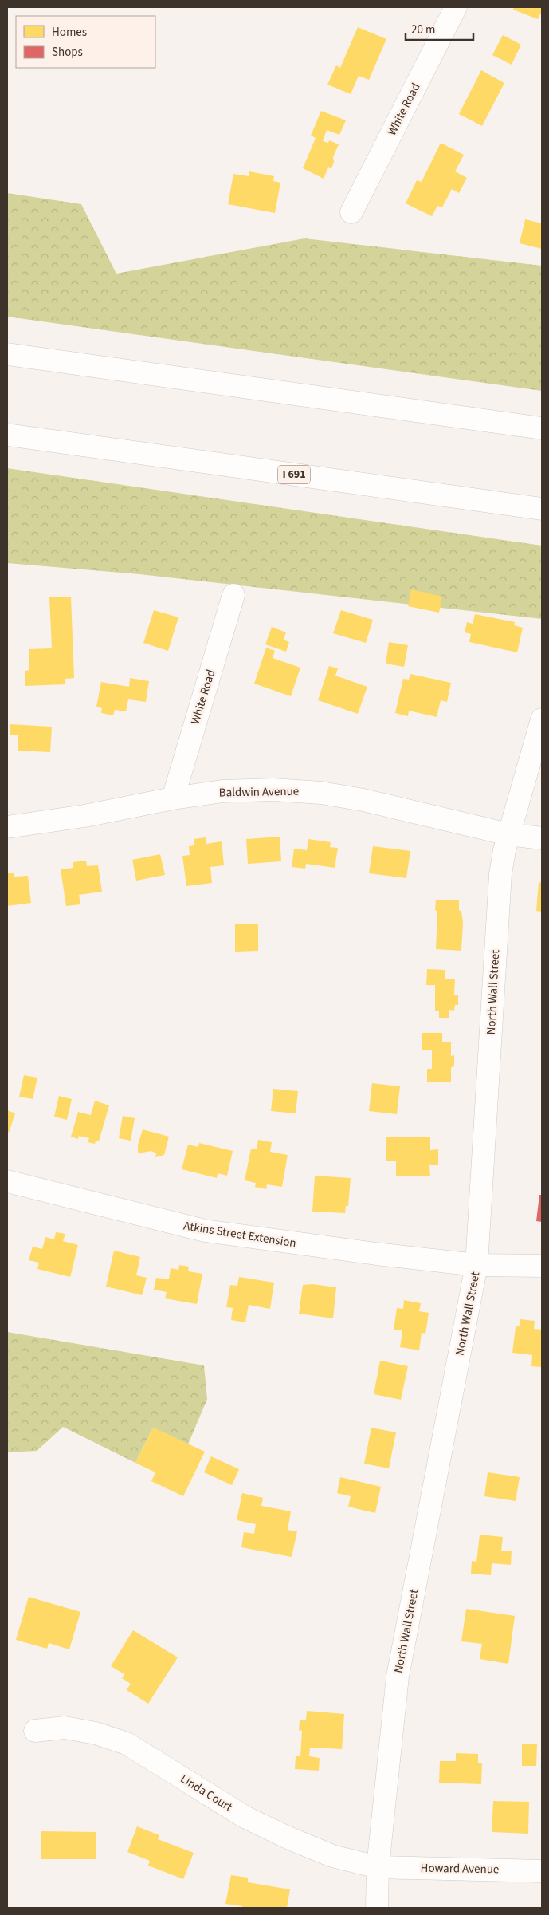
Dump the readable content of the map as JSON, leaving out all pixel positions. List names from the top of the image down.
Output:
{
  "streets": {
    "main road": [
      "White Road",
      "I 691",
      "Baldwin Avenue",
      "North Wall Street",
      "Atkins Street Extension",
      "Linda Court",
      "Howard Avenue"
    ]
  },
  "crossings": [
    ["White Road", "Baldwin Avenue"],
    ["Baldwin Avenue", "North Wall Street"],
    ["North Wall Street", "Atkins Street Extension"],
    ["North Wall Street", "Linda Court"],
    ["North Wall Street", "Howard Avenue"],
    ["Linda Court", "Howard Avenue"]
  ],
  "legend": ["Homes", "Shops"],
  "scale_bar": "20 m"
}
